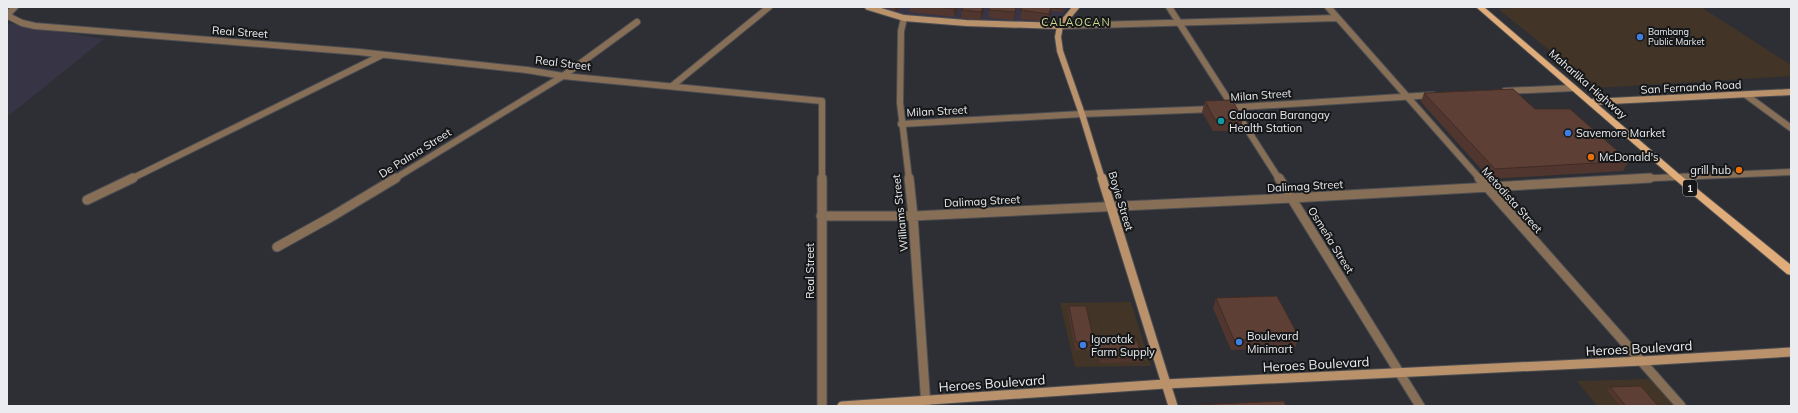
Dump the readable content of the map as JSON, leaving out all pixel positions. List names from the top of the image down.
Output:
{
  "streets": {
    "main road": [
      "Maharlika Highway",
      "San Fernando Road",
      "1",
      "Boyie Street",
      "Heroes Boulevard"
    ],
    "street": [
      "Real Street",
      "Milan Street",
      "De Palma Street",
      "Dalimag Street",
      "Metodista Street",
      "Williams Street",
      "Osmeña Street"
    ]
  },
  "crossings": [
    ["Real Street", "De Palma Street"],
    ["Real Street", "Dalimag Street"],
    ["Maharlika Highway", "San Fernando Road"],
    ["Maharlika Highway", "Dalimag Street"],
    ["Milan Street", "Metodista Street"],
    ["Milan Street", "Boyie Street"],
    ["Milan Street", "Williams Street"],
    ["Milan Street", "Osmeña Street"],
    ["Dalimag Street", "Metodista Street"],
    ["Dalimag Street", "Boyie Street"],
    ["Dalimag Street", "Williams Street"],
    ["Dalimag Street", "Osmeña Street"],
    ["Metodista Street", "Heroes Boulevard"],
    ["Boyie Street", "Heroes Boulevard"],
    ["Williams Street", "Heroes Boulevard"],
    ["Osmeña Street", "Heroes Boulevard"]
  ],
  "districts": ["CALAOCAN"],
  "places": [
    "Bambang Public Market",
    "Calaocan Barangay Health Station",
    "Savemore Market",
    "McDonald's",
    "grill hub",
    "Boulevard Minimart",
    "Igorotak Farm Supply"
  ]
}
